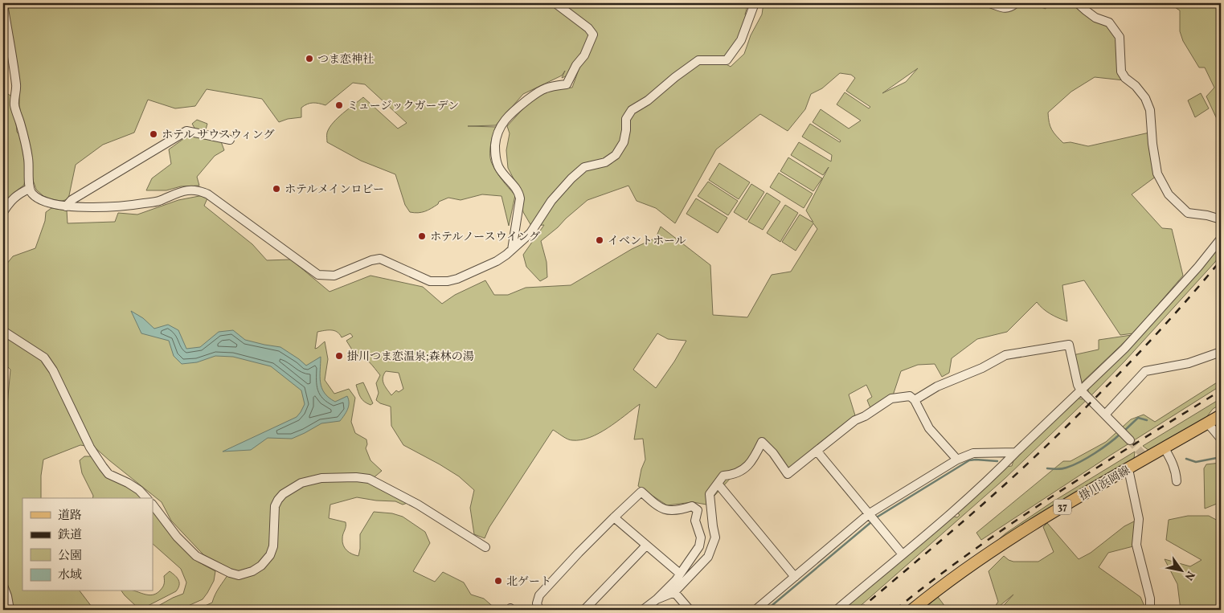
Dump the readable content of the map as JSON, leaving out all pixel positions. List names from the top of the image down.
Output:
{
  "streets": {
    "main road": ["掛川浜岡線", "37"]
  },
  "places": [
    "つま恋神社",
    "ミュージックガーデン",
    "ホテル サウスウィング",
    "ホテルメインロビー",
    "ホテルノースウイング",
    "イベントホール",
    "掛川つま恋温泉;森林の湯",
    "北ゲート"
  ],
  "legend": [
    "道路",
    "鉄道",
    "公園",
    "水域"
  ],
  "north": "bottom right"
}
